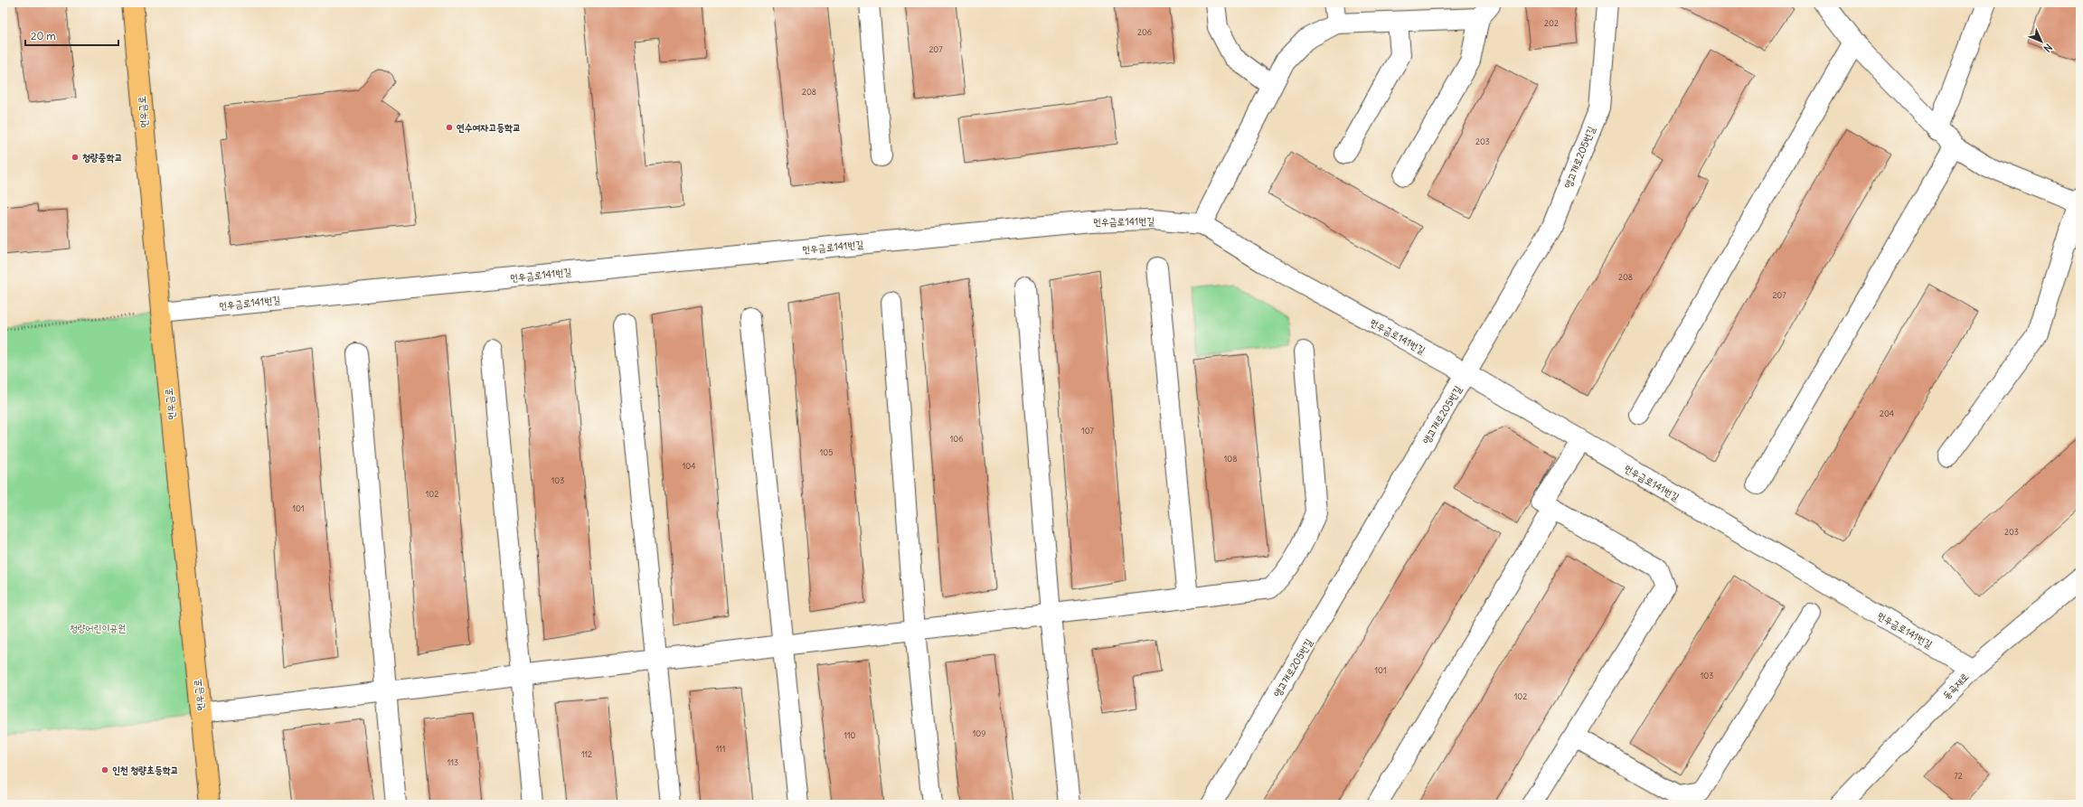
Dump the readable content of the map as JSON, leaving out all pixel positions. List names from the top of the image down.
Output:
{
  "streets": {
    "main road": ["먼우금로"],
    "street": ["앵고개로205번길", "먼우금로141번길", "동곡재로"]
  },
  "crossings": [
    ["먼우금로", "먼우금로141번길"],
    ["앵고개로205번길", "먼우금로141번길"],
    ["먼우금로141번길", "동곡재로"]
  ],
  "parks": ["청량어린이공원"],
  "places": ["연수여자고등학교", "청량중학교", "인천 청량초등학교"],
  "house_numbers": [
    "202",
    "206",
    "207",
    "208",
    "203",
    "208",
    "207",
    "204",
    "107",
    "106",
    "105",
    "108",
    "104",
    "103",
    "102",
    "101",
    "203",
    "101",
    "103",
    "102",
    "109",
    "110",
    "111",
    "112",
    "113",
    "72"
  ],
  "scale_bar": "20 m",
  "north": "bottom right"
}
